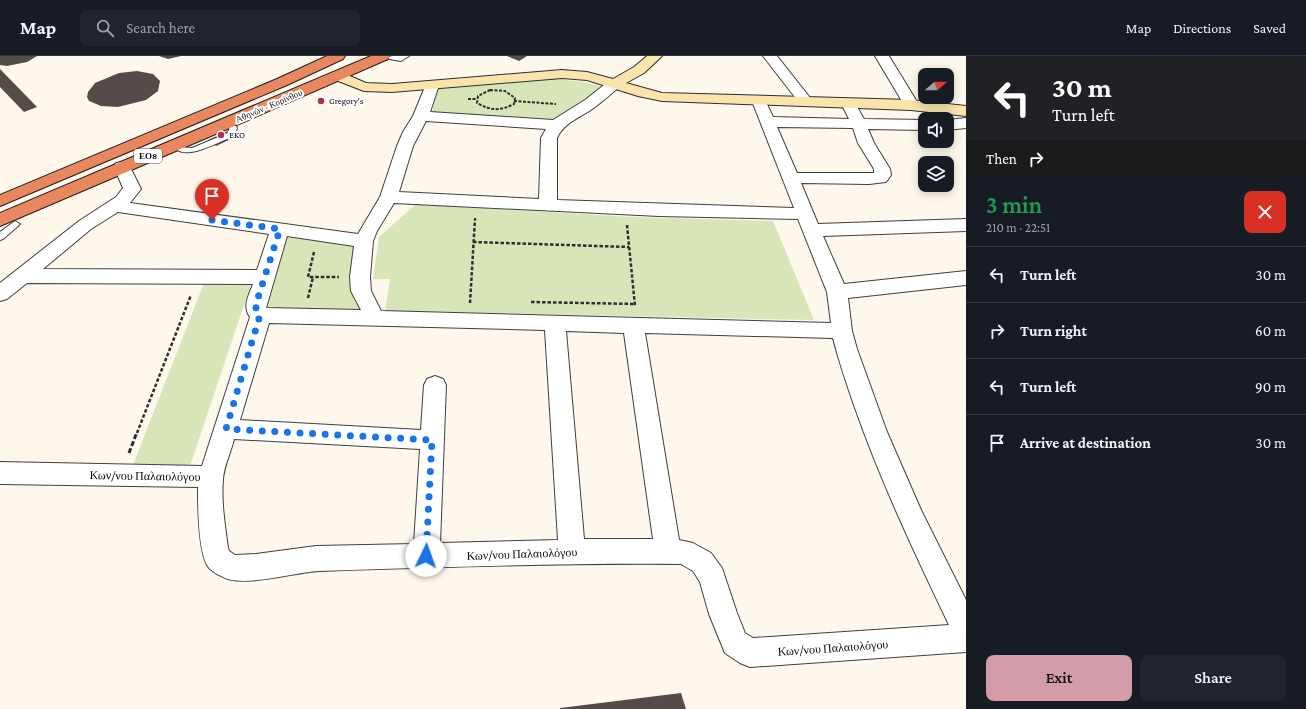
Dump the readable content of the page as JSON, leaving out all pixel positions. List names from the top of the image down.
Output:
{
  "streets": {
    "highway": ["Αθηνών - Κορίνθου", "ΕΟ8"],
    "street": ["Κων/νου Παλαιολόγου"]
  },
  "places": ["Gregory's", "EKO"],
  "north": "right",
  "page": {
    "header": "Map",
    "search": "Search here",
    "nav": ["Map", "Directions", "Saved"],
    "turn": ["30 m", "Turn left"],
    "then": "Then",
    "heading": ["3 min", "210 m · 22:51"],
    "list": [
      {
        "name": "Turn left",
        "value": "30 m"
      },
      {
        "name": "Turn right",
        "value": "60 m"
      },
      {
        "name": "Turn left",
        "value": "90 m"
      },
      {
        "name": "Arrive at destination",
        "value": "30 m"
      }
    ],
    "buttons": ["Exit", "Share"]
  }
}
